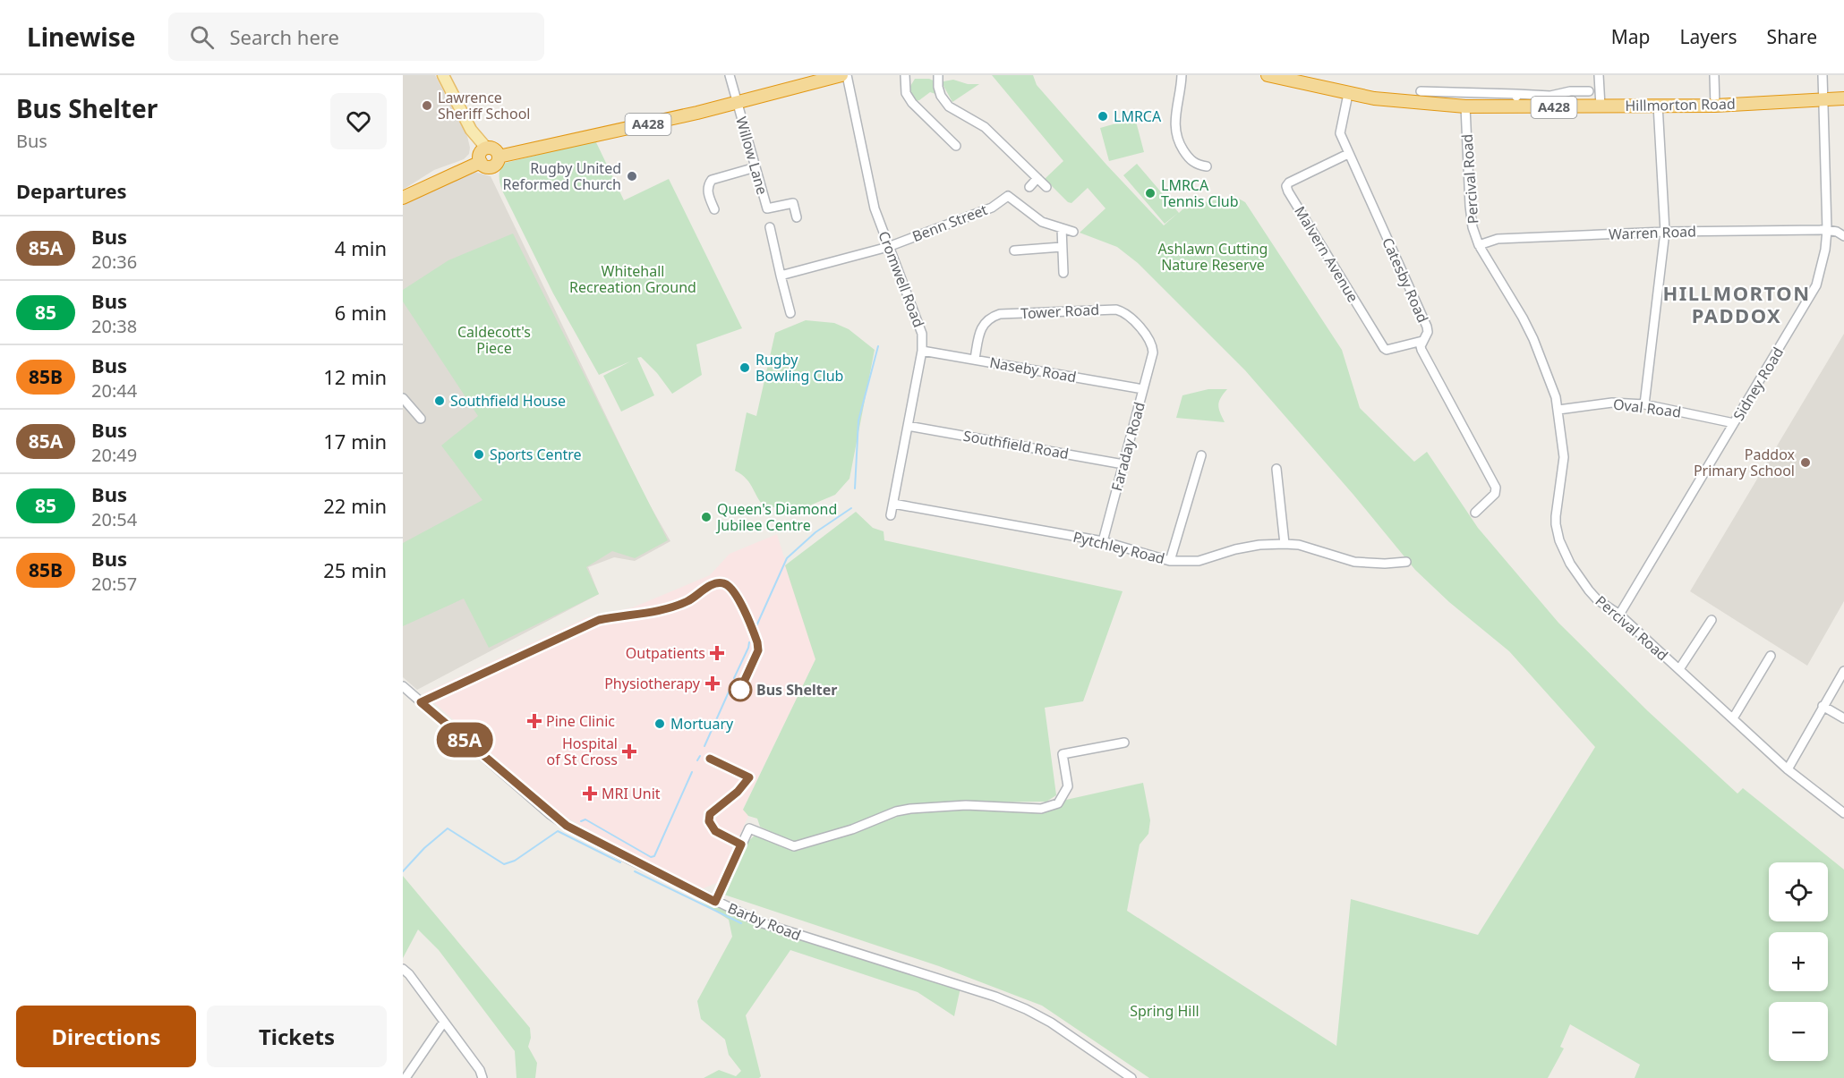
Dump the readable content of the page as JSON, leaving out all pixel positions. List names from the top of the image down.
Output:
{
  "streets": {
    "highway": ["Hillmorton Road", "A428"],
    "street": [
      "Willow Lane",
      "Percival Road",
      "Benn Street",
      "Warren Road",
      "Malvern Avenue",
      "Cromwell Road",
      "Catesby Road",
      "Tower Road",
      "Naseby Road",
      "Sidney Road",
      "Oval Road",
      "Southfield Road",
      "Faraday Road",
      "Pytchley Road",
      "Barby Road"
    ]
  },
  "crossings": [
    ["Hillmorton Road", "Percival Road"],
    ["Hillmorton Road", "Catesby Road"],
    ["Hillmorton Road", "Sidney Road"],
    ["A428", "Willow Lane"],
    ["Percival Road", "Warren Road"],
    ["Percival Road", "Sidney Road"],
    ["Percival Road", "Oval Road"],
    ["Benn Street", "Cromwell Road"],
    ["Warren Road", "Sidney Road"],
    ["Malvern Avenue", "Catesby Road"],
    ["Cromwell Road", "Naseby Road"],
    ["Cromwell Road", "Southfield Road"],
    ["Cromwell Road", "Pytchley Road"],
    ["Tower Road", "Naseby Road"],
    ["Tower Road", "Faraday Road"],
    ["Naseby Road", "Faraday Road"],
    ["Sidney Road", "Oval Road"],
    ["Southfield Road", "Faraday Road"],
    ["Faraday Road", "Pytchley Road"]
  ],
  "districts": ["HILLMORTON PADDOX"],
  "parks": [
    "Ashlawn Cutting Nature Reserve",
    "Whitehall Recreation Ground",
    "Caldecott's Piece",
    "Spring Hill"
  ],
  "places": {
    "other": [
      "Lawrence Sheriff School",
      "LMRCA",
      "Rugby United Reformed Church",
      "LMRCA Tennis Club",
      "Rugby Bowling Club",
      "Southfield House",
      "Sports Centre",
      "Paddox Primary School",
      "Queen's Diamond Jubilee Centre",
      "Bus Shelter",
      "Mortuary"
    ],
    "health": [
      "Outpatients",
      "Physiotherapy",
      "Pine Clinic",
      "Hospital of St Cross",
      "MRI Unit"
    ]
  },
  "lines": ["bus line 85A"],
  "page": {
    "header": "Linewise",
    "search": "Search here",
    "nav": ["Map", "Layers", "Share"],
    "heading": [
      ["Bus Shelter", "Bus"],
      "Departures"
    ],
    "on_map": "85A",
    "list": [
      {
        "mark": "85A",
        "name": "Bus",
        "note": "20:36",
        "value": "4 min"
      },
      {
        "mark": "85",
        "name": "Bus",
        "note": "20:38",
        "value": "6 min"
      },
      {
        "mark": "85B",
        "name": "Bus",
        "note": "20:44",
        "value": "12 min"
      },
      {
        "mark": "85A",
        "name": "Bus",
        "note": "20:49",
        "value": "17 min"
      },
      {
        "mark": "85",
        "name": "Bus",
        "note": "20:54",
        "value": "22 min"
      },
      {
        "mark": "85B",
        "name": "Bus",
        "note": "20:57",
        "value": "25 min"
      }
    ],
    "map_buttons": ["+", "−"],
    "buttons": ["Directions", "Tickets"]
  }
}
